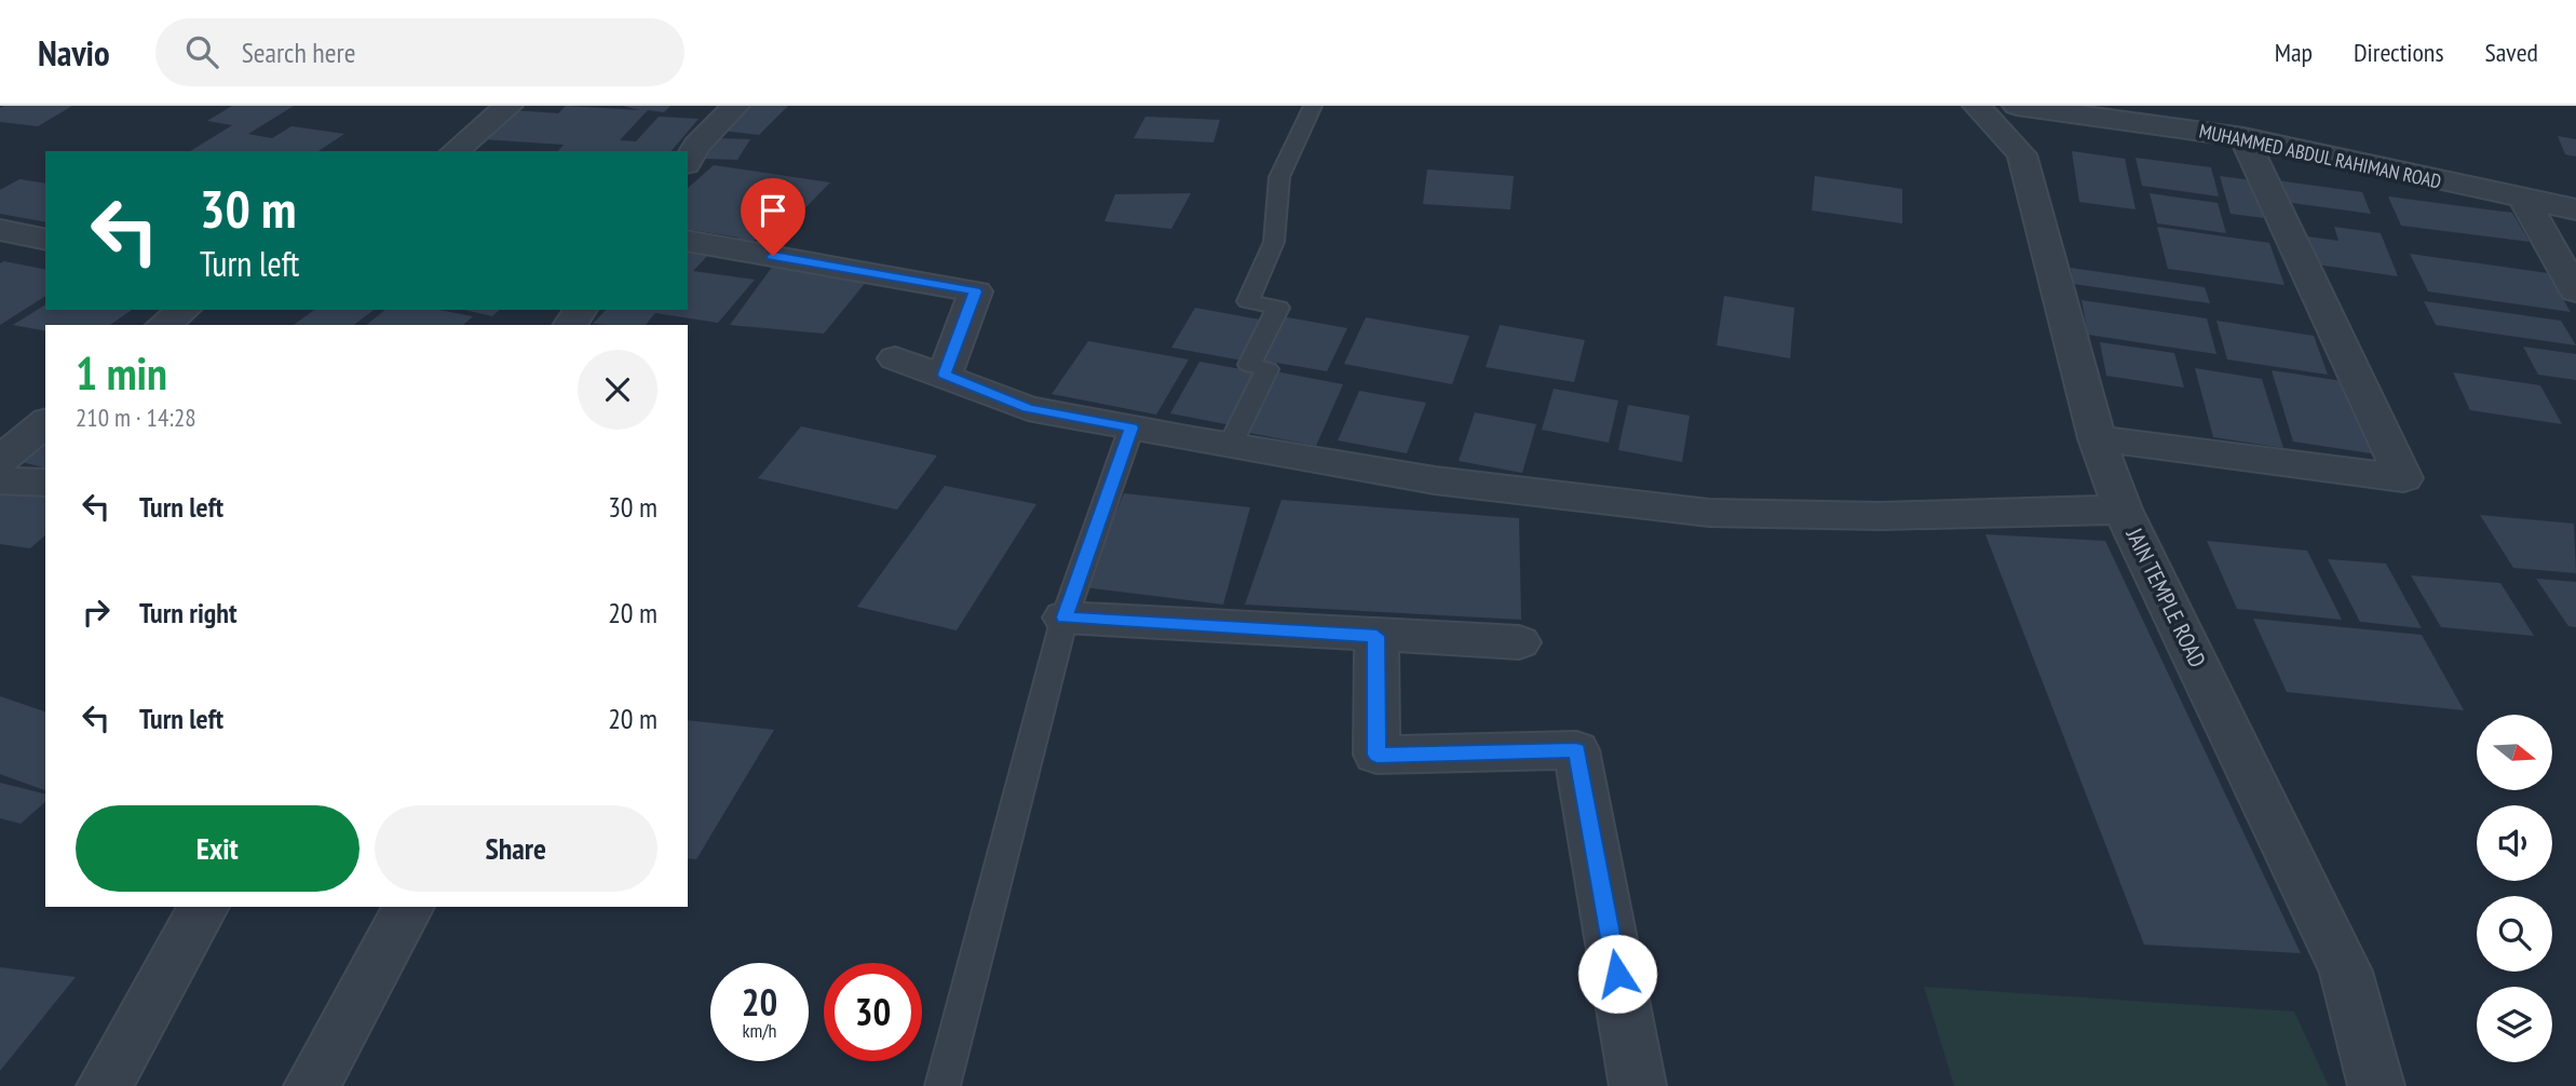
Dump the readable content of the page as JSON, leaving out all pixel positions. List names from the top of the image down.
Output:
{
  "streets": {
    "street": ["MUHAMMED ABDUL RAHIMAN ROAD", "JAIN TEMPLE ROAD"]
  },
  "north": "right",
  "page": {
    "header": "Navio",
    "search": "Search here",
    "nav": ["Map", "Directions", "Saved"],
    "turn": ["30 m", "Turn left"],
    "heading": ["1 min", "210 m · 14:28"],
    "list": [
      {
        "name": "Turn left",
        "value": "30 m"
      },
      {
        "name": "Turn right",
        "value": "20 m"
      },
      {
        "name": "Turn left",
        "value": "20 m"
      }
    ],
    "buttons": ["Exit", "Share"],
    "speed": "20 km/h",
    "limit": "30"
  }
}
